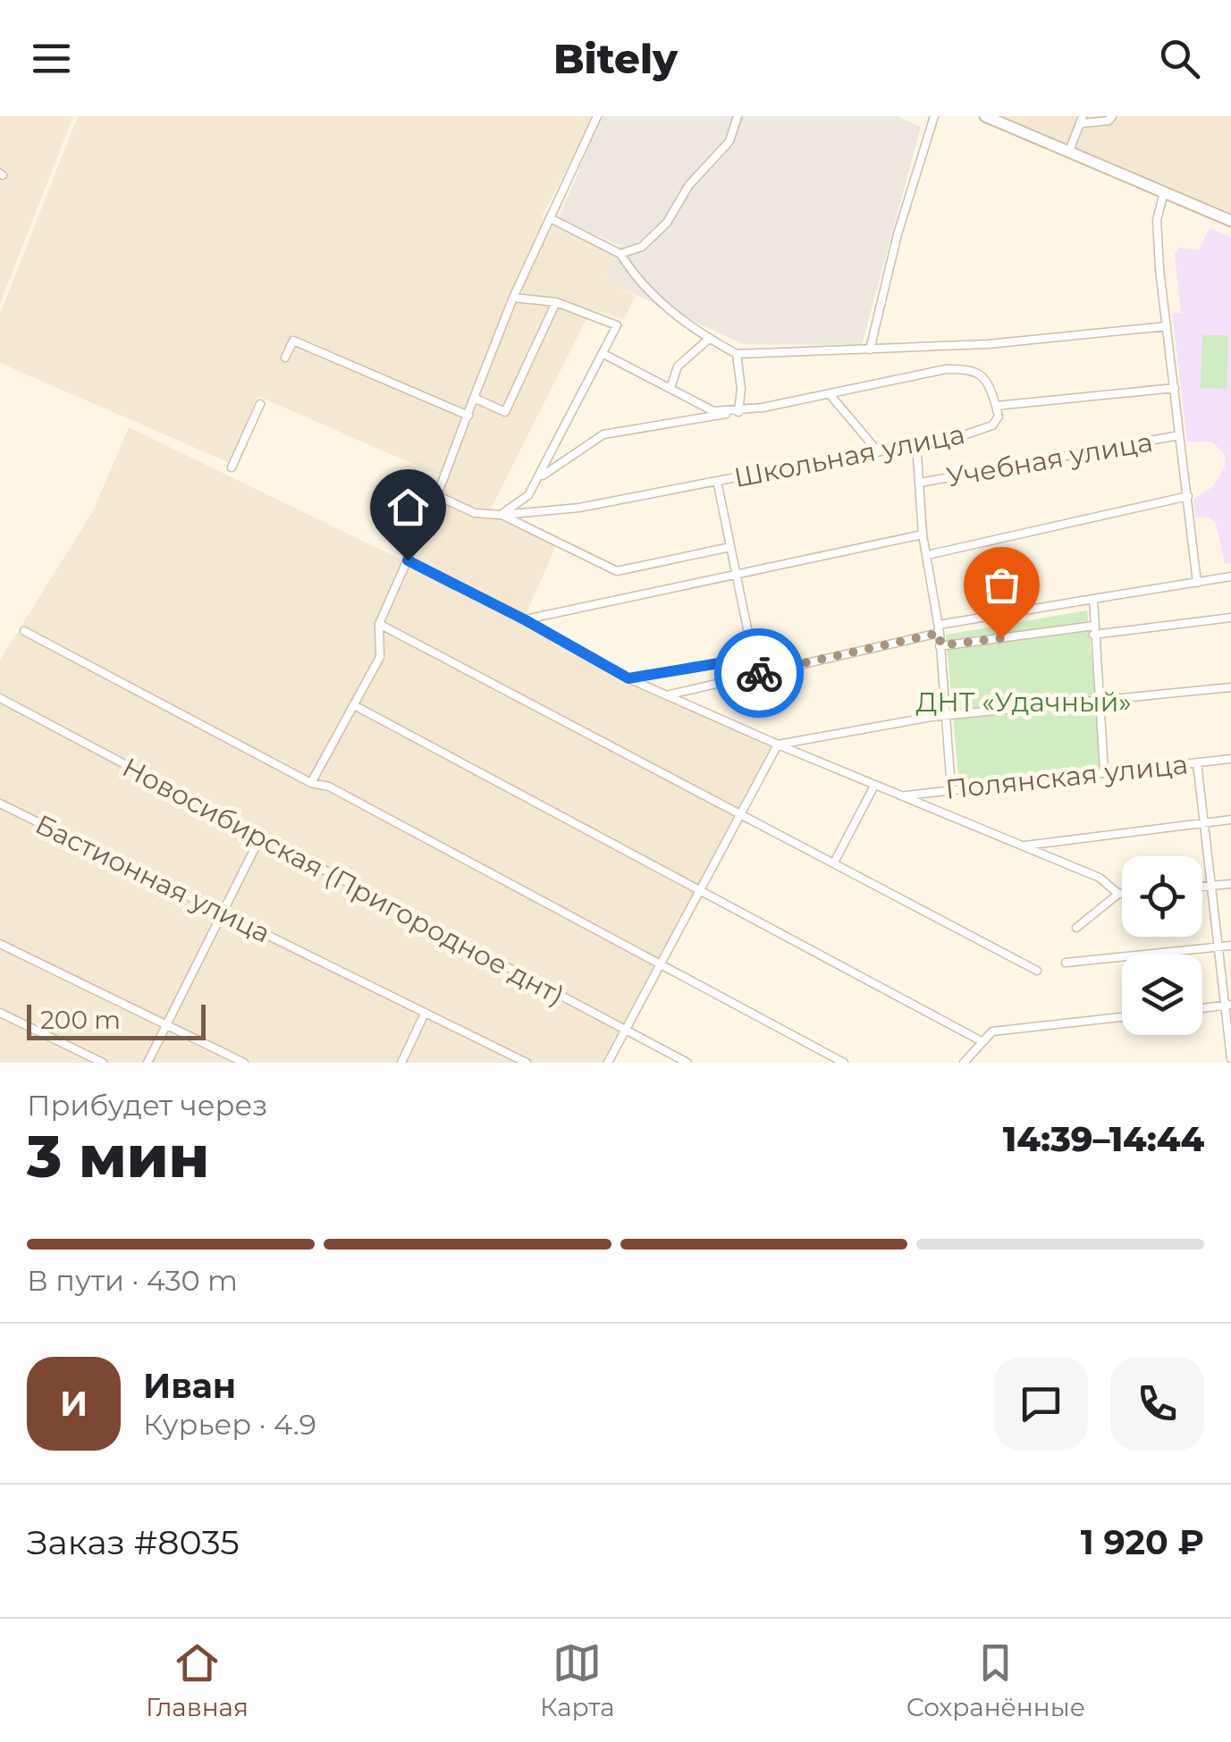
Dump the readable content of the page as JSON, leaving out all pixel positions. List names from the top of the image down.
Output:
{
  "streets": {
    "street": [
      "Школьная улица",
      "Учебная улица",
      "Полянская улица",
      "Бастионная улица",
      "Новосибирская (Пригородное днт)"
    ]
  },
  "parks": ["ДНТ «Удачный»"],
  "scale_bar": "200 m",
  "page": {
    "header": "Bitely",
    "scale": "200 m",
    "heading": ["3 мин", "Прибудет через", "14:39–14:44"],
    "panel": [
      "Иван",
      "Курьер · 4.9",
      "Заказ #8035",
      "1 920 ₽"
    ],
    "bar": "В пути · 430 m",
    "round": "И",
    "tabs": ["Главная", "Карта", "Сохранённые"]
  }
}
